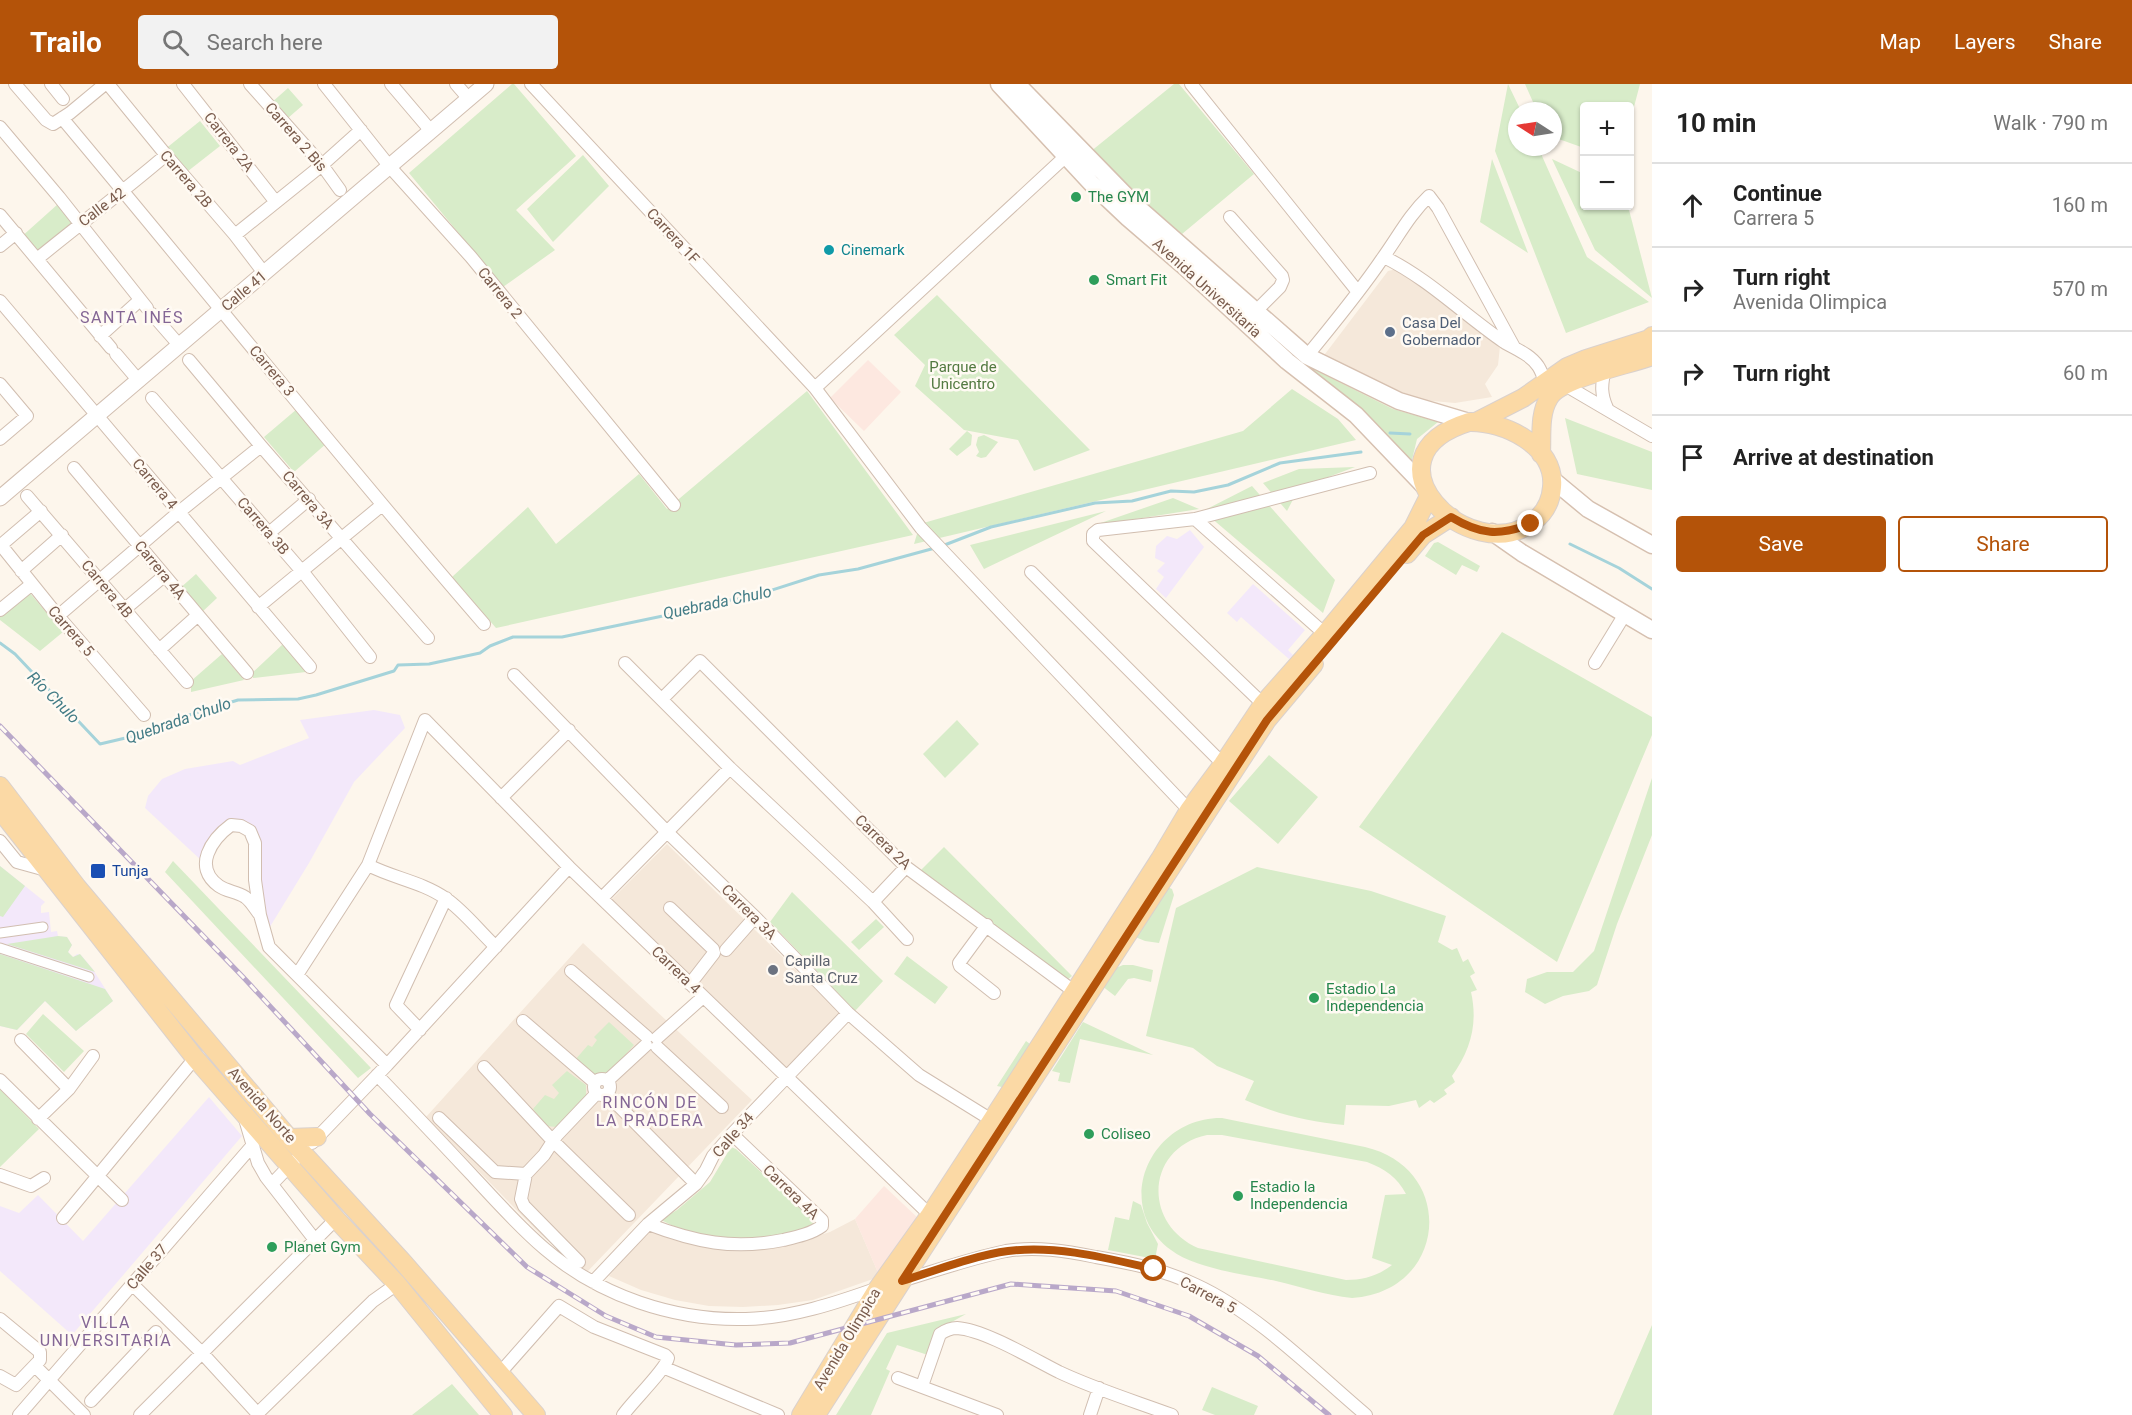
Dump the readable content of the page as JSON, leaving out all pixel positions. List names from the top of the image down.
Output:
{
  "streets": {
    "main road": ["Avenida Universitaria", "Avenida Norte", "Avenida Olimpica"],
    "street": [
      "Carrera 2 Bis",
      "Carrera 2A",
      "Carrera 2B",
      "Calle 42",
      "Carrera 1F",
      "Calle 41",
      "Carrera 2",
      "Carrera 3",
      "Carrera 4",
      "Carrera 3A",
      "Carrera 3B",
      "Carrera 4A",
      "Carrera 4B",
      "Carrera 5",
      "Calle 34",
      "Calle 37"
    ]
  },
  "crossings": [
    ["Carrera 2A", "Avenida Olimpica"],
    ["Carrera 2B", "Calle 42"],
    ["Carrera 2B", "Calle 41"],
    ["Calle 42", "Carrera 3"],
    ["Carrera 1F", "Avenida Olimpica"],
    ["Avenida Universitaria", "Avenida Olimpica"],
    ["Calle 41", "Carrera 2"],
    ["Calle 41", "Carrera 3"],
    ["Calle 41", "Carrera 4"],
    ["Carrera 4", "Calle 34"],
    ["Carrera 4", "Avenida Olimpica"],
    ["Carrera 3A", "Calle 34"],
    ["Carrera 3A", "Avenida Olimpica"],
    ["Carrera 4A", "Calle 34"],
    ["Carrera 5", "Calle 34"],
    ["Carrera 5", "Avenida Olimpica"]
  ],
  "districts": ["SANTA INÉS", "RINCÓN DE LA PRADERA", "VILLA UNIVERSITARIA"],
  "water": ["Quebrada Chulo", "Río Chulo"],
  "parks": ["Parque de Unicentro"],
  "places": {
    "other": [
      "The GYM",
      "Cinemark",
      "Smart Fit",
      "Casa Del Gobernador",
      "Capilla Santa Cruz",
      "Estadio La Independencia",
      "Coliseo",
      "Estadio la Independencia",
      "Planet Gym"
    ],
    "transit": ["Tunja"]
  },
  "north": "left",
  "page": {
    "header": "Trailo",
    "search": "Search here",
    "nav": ["Map", "Layers", "Share"],
    "heading": ["10 min", "Walk · 790 m"],
    "map_buttons": ["+", "−"],
    "list": [
      ["Continue", "Carrera 5", "160 m"],
      ["Turn right", "Avenida Olimpica", "570 m"],
      ["Turn right", "60 m"],
      "Arrive at destination"
    ],
    "buttons": ["Save", "Share"]
  }
}
